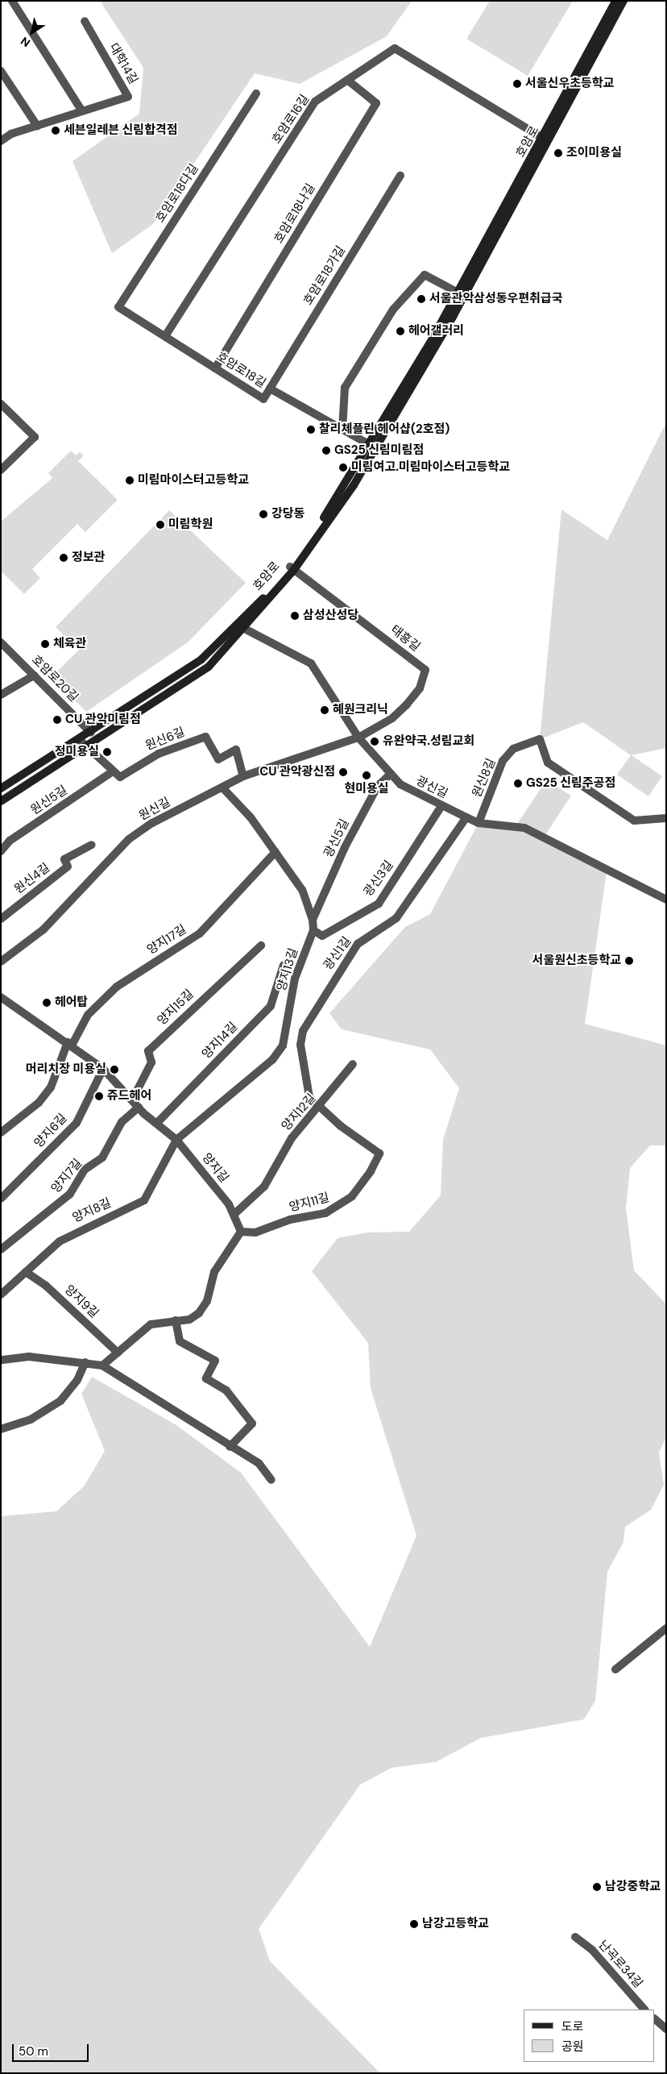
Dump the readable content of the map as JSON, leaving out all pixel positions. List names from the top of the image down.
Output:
{
  "streets": {
    "main road": ["호암로"],
    "street": [
      "대학14길",
      "호암로16길",
      "호암로18다길",
      "호암로18나길",
      "호암로18가길",
      "호암로18길",
      "태흥길",
      "호암로20길",
      "원신6길",
      "원신8길",
      "광신길",
      "원신5길",
      "원신길",
      "광신5길",
      "원신4길",
      "광신3길",
      "양지17길",
      "광신1길",
      "양지13길",
      "양지15길",
      "양지14길",
      "양지12길",
      "양지6길",
      "양지길",
      "양지7길",
      "양지11길",
      "양지8길",
      "양지9길",
      "난곡로34길"
    ]
  },
  "crossings": [
    ["호암로16길", "호암로"],
    ["호암로16길", "호암로18나길"],
    ["호암로16길", "호암로18길"],
    ["호암로", "호암로18길"],
    ["호암로", "태흥길"],
    ["호암로", "호암로20길"],
    ["호암로", "광신길"],
    ["호암로18다길", "호암로18길"],
    ["호암로18나길", "호암로18길"],
    ["호암로18가길", "호암로18길"],
    ["태흥길", "광신길"],
    ["태흥길", "원신길"],
    ["원신6길", "원신5길"],
    ["원신6길", "원신길"],
    ["원신8길", "광신길"],
    ["광신길", "원신길"],
    ["광신길", "광신5길"],
    ["광신길", "광신3길"],
    ["광신길", "광신1길"],
    ["원신길", "양지13길"],
    ["광신5길", "양지13길"],
    ["광신3길", "양지13길"],
    ["양지17길", "양지13길"],
    ["양지17길", "양지길"],
    ["광신1길", "양지12길"],
    ["광신1길", "양지11길"],
    ["양지13길", "양지길"],
    ["양지13길", "양지8길"],
    ["양지15길", "양지길"],
    ["양지14길", "양지길"],
    ["양지12길", "양지길"],
    ["양지12길", "양지11길"],
    ["양지6길", "양지길"],
    ["양지길", "양지7길"],
    ["양지길", "양지11길"],
    ["양지길", "양지8길"],
    ["양지8길", "양지9길"]
  ],
  "places": [
    "서울신우초등학교",
    "세븐일레븐 신림합격점",
    "조이미용실",
    "서울관악삼성동우편취급국",
    "헤어갤러리",
    "찰리체플린 헤어샵(2호점)",
    "GS25 신림미림점",
    "미림여고.미림마이스터고등학교",
    "미림마이스터고등학교",
    "강당동",
    "미림학원",
    "정보관",
    "삼성산성당",
    "체육관",
    "혜원크리닉",
    "CU 관악미림점",
    "유완약국.성림교회",
    "정미용실",
    "CU 관악광신점",
    "현미용실",
    "GS25 신림주공점",
    "서울원신초등학교",
    "헤어탑",
    "머리치장 미용실",
    "쥬드헤어",
    "남강중학교",
    "남강고등학교"
  ],
  "legend": ["도로", "공원"],
  "scale_bar": "50 m",
  "north": "bottom left"
}
